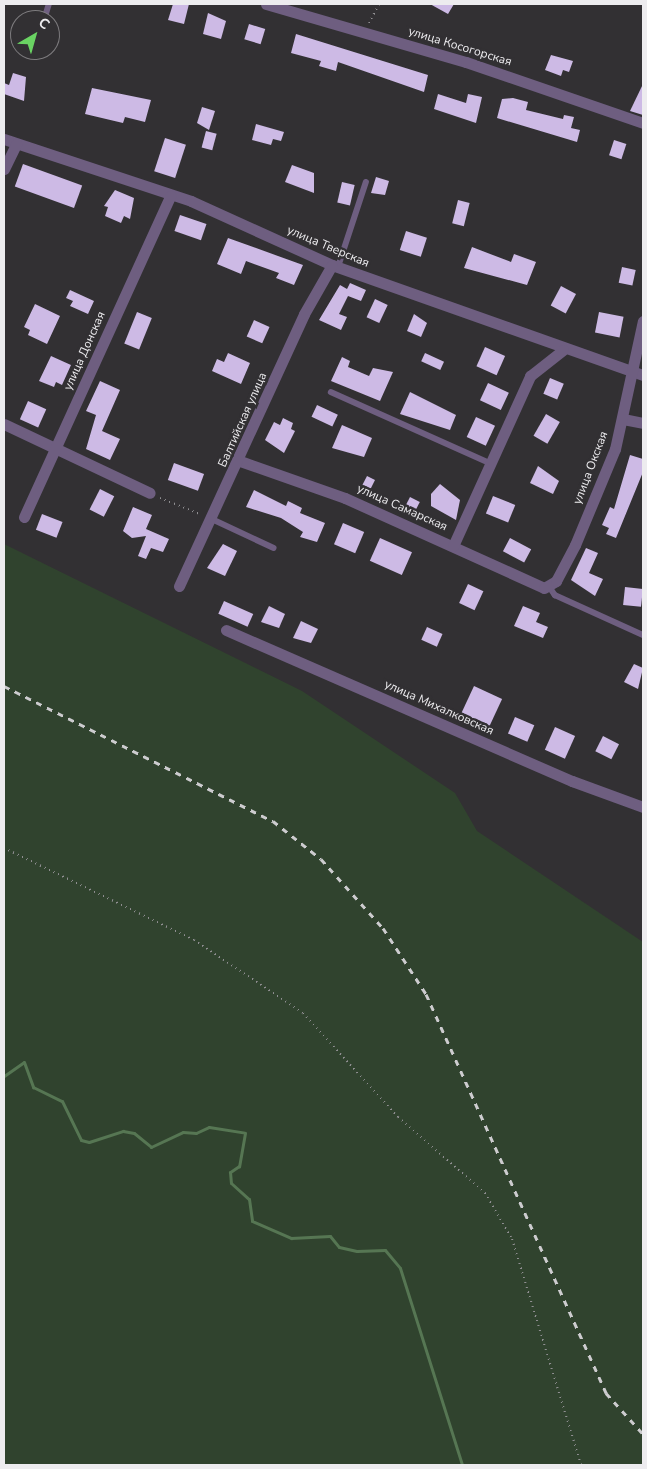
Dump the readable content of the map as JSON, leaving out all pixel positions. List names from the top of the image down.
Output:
{
  "streets": {
    "street": [
      "улица Косогорская",
      "улица Тверская",
      "улица Донская",
      "Балтийская улица",
      "улица Окская",
      "улица Самарская",
      "улица Михалковская"
    ]
  },
  "crossings": [
    ["улица Тверская", "улица Донская"],
    ["улица Тверская", "Балтийская улица"],
    ["улица Тверская", "улица Окская"],
    ["Балтийская улица", "улица Самарская"],
    ["улица Окская", "улица Самарская"]
  ],
  "north": "top right"
}
